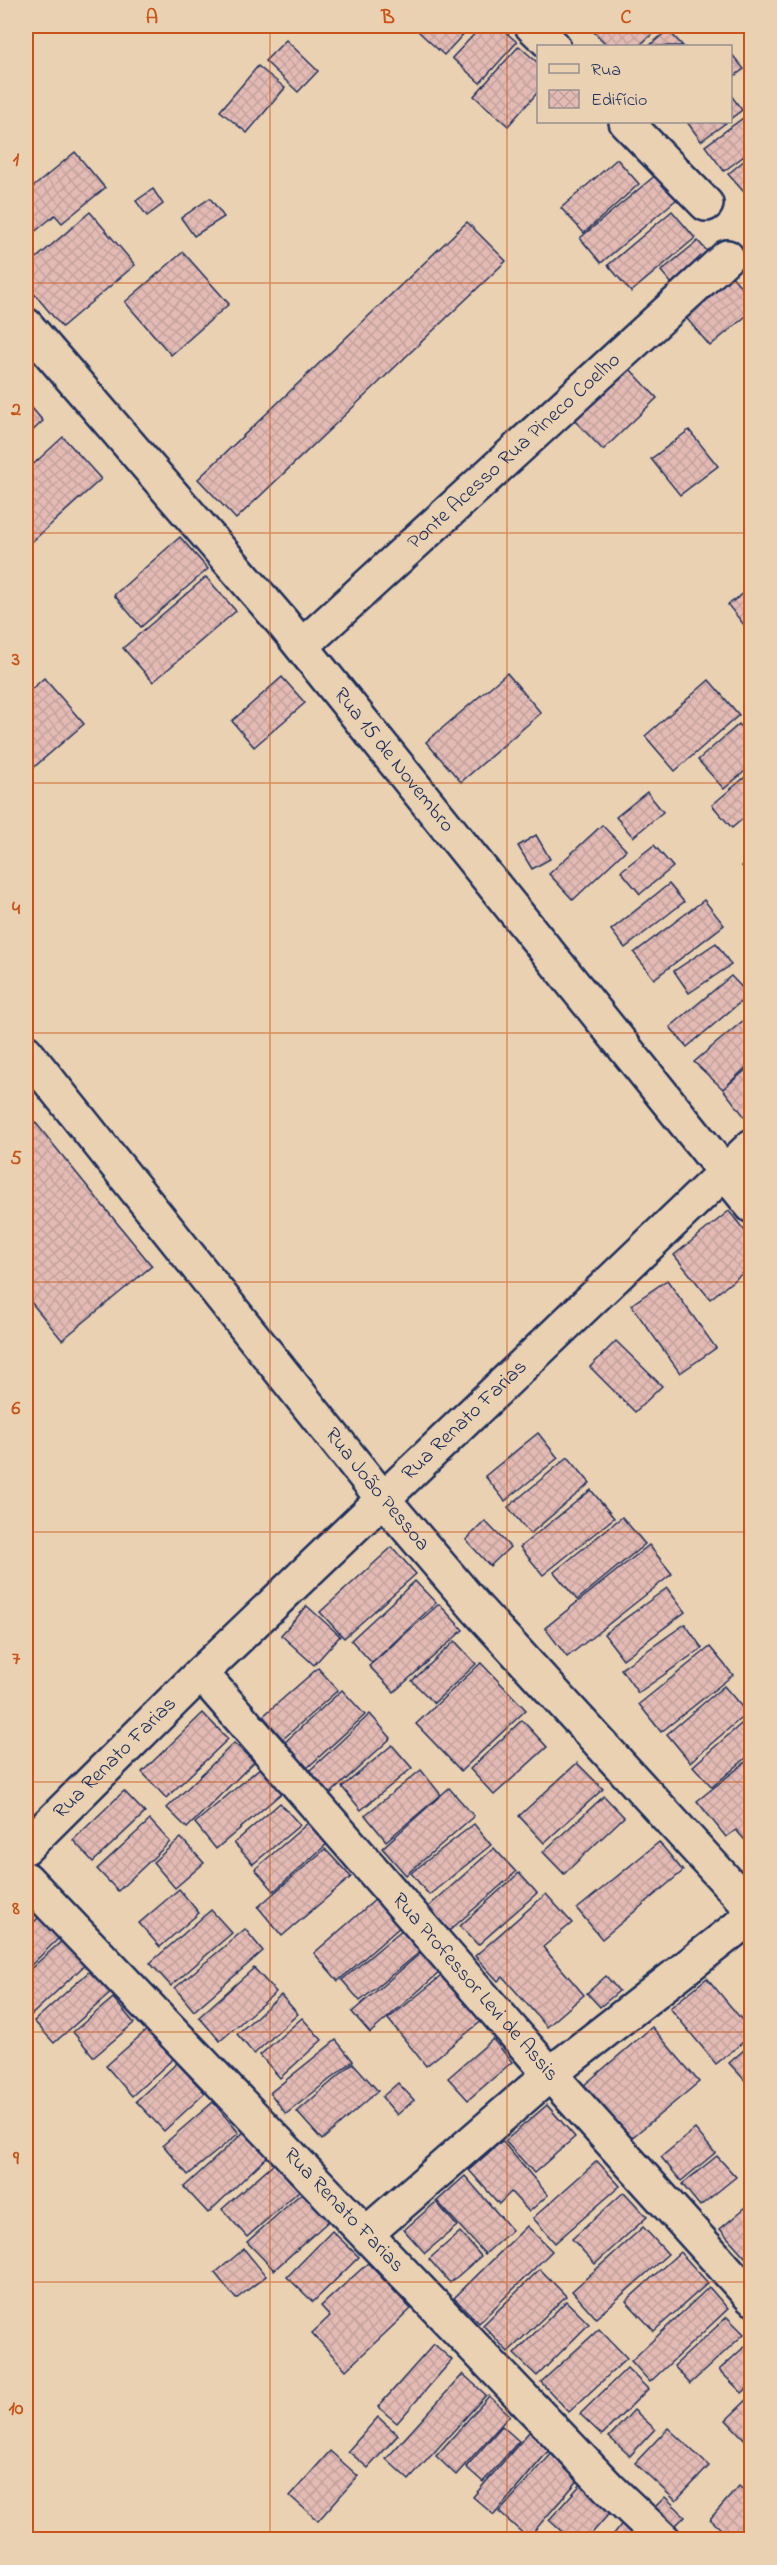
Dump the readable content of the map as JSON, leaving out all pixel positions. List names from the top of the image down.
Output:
{
  "streets": {
    "street": [
      "Ponte Acesso Rua Pineco Coelho",
      "Rua 15 de Novembro",
      "Rua Renato Farias",
      "Rua João Pessoa",
      "Rua Professor Levi de Assis"
    ]
  },
  "crossings": [
    ["Ponte Acesso Rua Pineco Coelho", "Rua 15 de Novembro"],
    ["Rua 15 de Novembro", "Rua Renato Farias"],
    ["Rua Renato Farias", "Rua João Pessoa"],
    ["Rua Renato Farias", "Rua Professor Levi de Assis"]
  ],
  "legend": ["Rua", "Edifício"],
  "grid": {
    "columns": ["A", "B", "C"],
    "rows": [
      "1",
      "2",
      "3",
      "4",
      "5",
      "6",
      "7",
      "8",
      "9",
      "10"
    ]
  }
}
